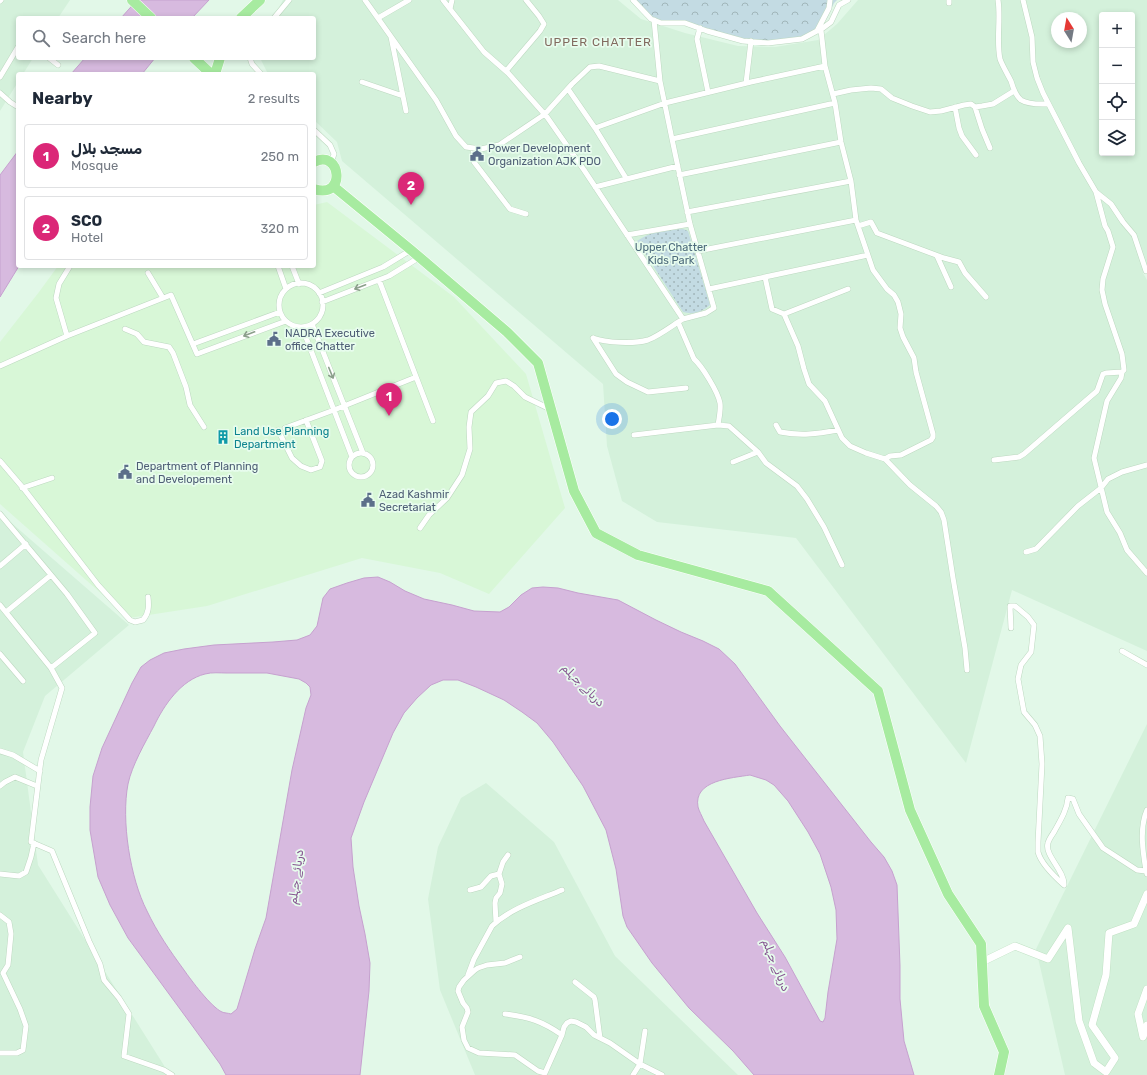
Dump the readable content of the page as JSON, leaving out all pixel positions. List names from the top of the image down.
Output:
{
  "districts": ["UPPER CHATTER"],
  "water": ["دریائے جہلم"],
  "parks": ["Upper Chatter Kids Park"],
  "places": {
    "public building": [
      "Power Development Organization AJK PDO",
      "NADRA Executive office Chatter",
      "Department of Planning and Developement",
      "Azad Kashmir Secretariat"
    ],
    "building": ["Land Use Planning Department"]
  },
  "north": "top",
  "page": {
    "map_buttons": ["+", "−"],
    "search": "Search here",
    "heading": ["Nearby", "2 results"],
    "list": [
      {
        "mark": "1",
        "name": "مسجد بلال",
        "note": "Mosque",
        "value": "250 m"
      },
      {
        "mark": "2",
        "name": "SCO",
        "note": "Hotel",
        "value": "320 m"
      }
    ],
    "pins": ["2", "1"]
  }
}
